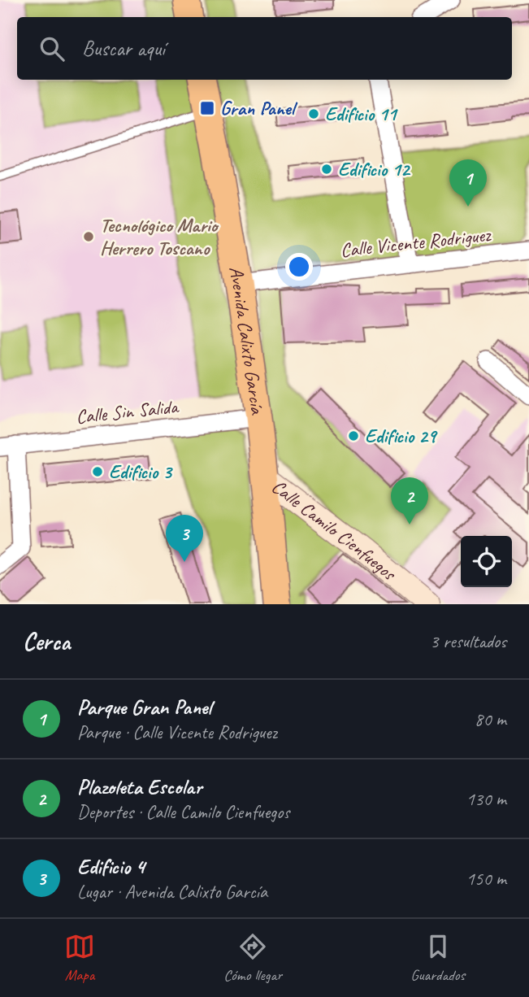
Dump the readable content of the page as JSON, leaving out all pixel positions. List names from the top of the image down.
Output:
{
  "streets": {
    "main road": ["Avenida Calixto García", "Calle Camilo Cienfuegos"],
    "street": ["Calle Vicente Rodriguez", "Calle Sin Salida"]
  },
  "crossings": [
    ["Calle Vicente Rodriguez", "Avenida Calixto García"],
    ["Avenida Calixto García", "Calle Sin Salida"],
    ["Avenida Calixto García", "Calle Camilo Cienfuegos"]
  ],
  "places": {
    "transit": ["Gran Panel"],
    "other": [
      "Edificio 11",
      "Edificio 12",
      "Tecnológico Mario Herrero Toscano",
      "Edificio 29",
      "Edificio 3"
    ]
  },
  "page": {
    "search": "Buscar aquí",
    "pins": ["1", "2", "3"],
    "heading": ["Cerca", "3 resultados"],
    "list": [
      {
        "mark": "1",
        "name": "Parque Gran Panel",
        "note": "Parque · Calle Vicente Rodriguez",
        "value": "80 m"
      },
      {
        "mark": "2",
        "name": "Plazoleta Escolar",
        "note": "Deportes · Calle Camilo Cienfuegos",
        "value": "130 m"
      },
      {
        "mark": "3",
        "name": "Edificio 4",
        "note": "Lugar · Avenida Calixto García",
        "value": "150 m"
      }
    ],
    "nav": ["Mapa", "Cómo llegar", "Guardados"]
  }
}
